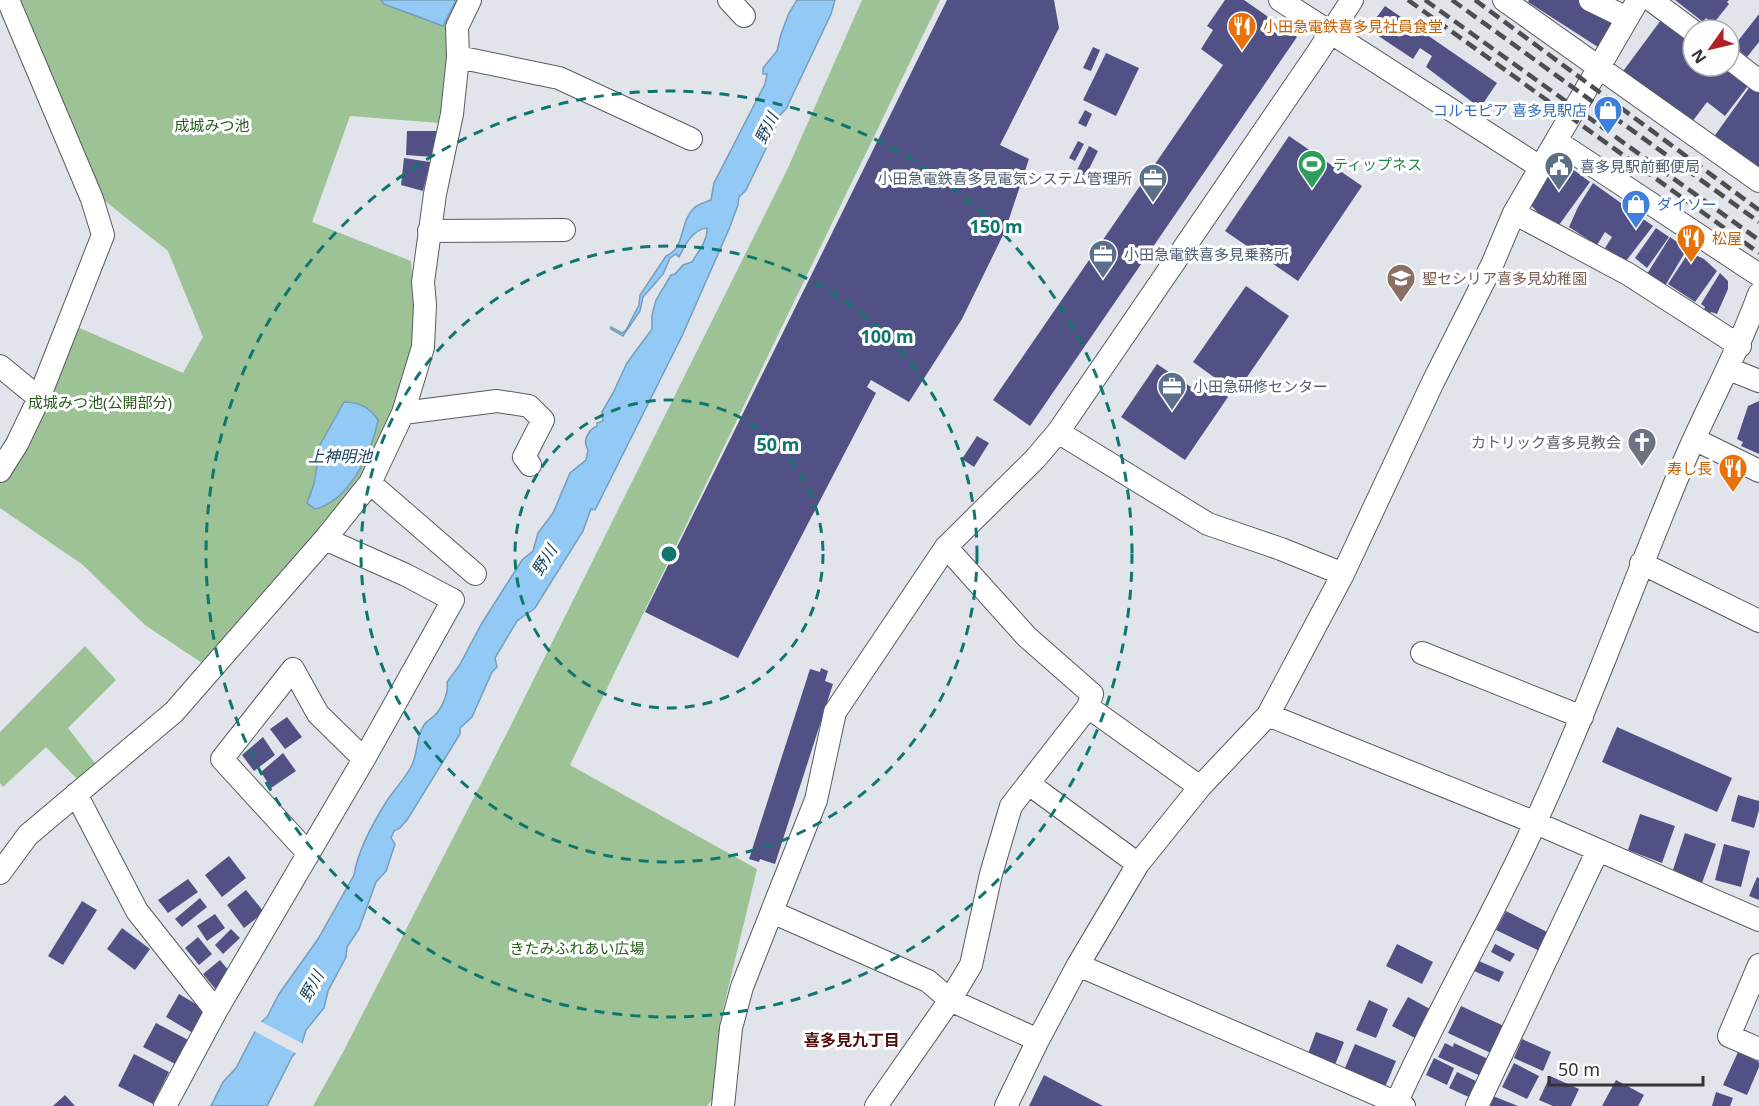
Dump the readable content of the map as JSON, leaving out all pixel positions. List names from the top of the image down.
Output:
{
  "districts": ["喜多見九丁目"],
  "water": ["野川", "上神明池"],
  "parks": ["成城みつ池", "成城みつ池(公開部分)", "きたみふれあい広場"],
  "places": {
    "restaurant": ["小田急電鉄喜多見社員食堂", "松屋", "寿し長"],
    "shop": ["コルモピア 喜多見駅店", "ダイソー"],
    "sports": ["ティップネス"],
    "public building": ["喜多見駅前郵便局"],
    "office": ["小田急電鉄喜多見電気システム管理所", "小田急電鉄喜多見乗務所", "小田急研修センター"],
    "school or university": ["聖セシリア喜多見幼稚園"],
    "church": ["カトリック喜多見教会"]
  },
  "scale_bar": "50 m",
  "north": "bottom left",
  "rings": ["150 m", "100 m", "50 m"]
}
